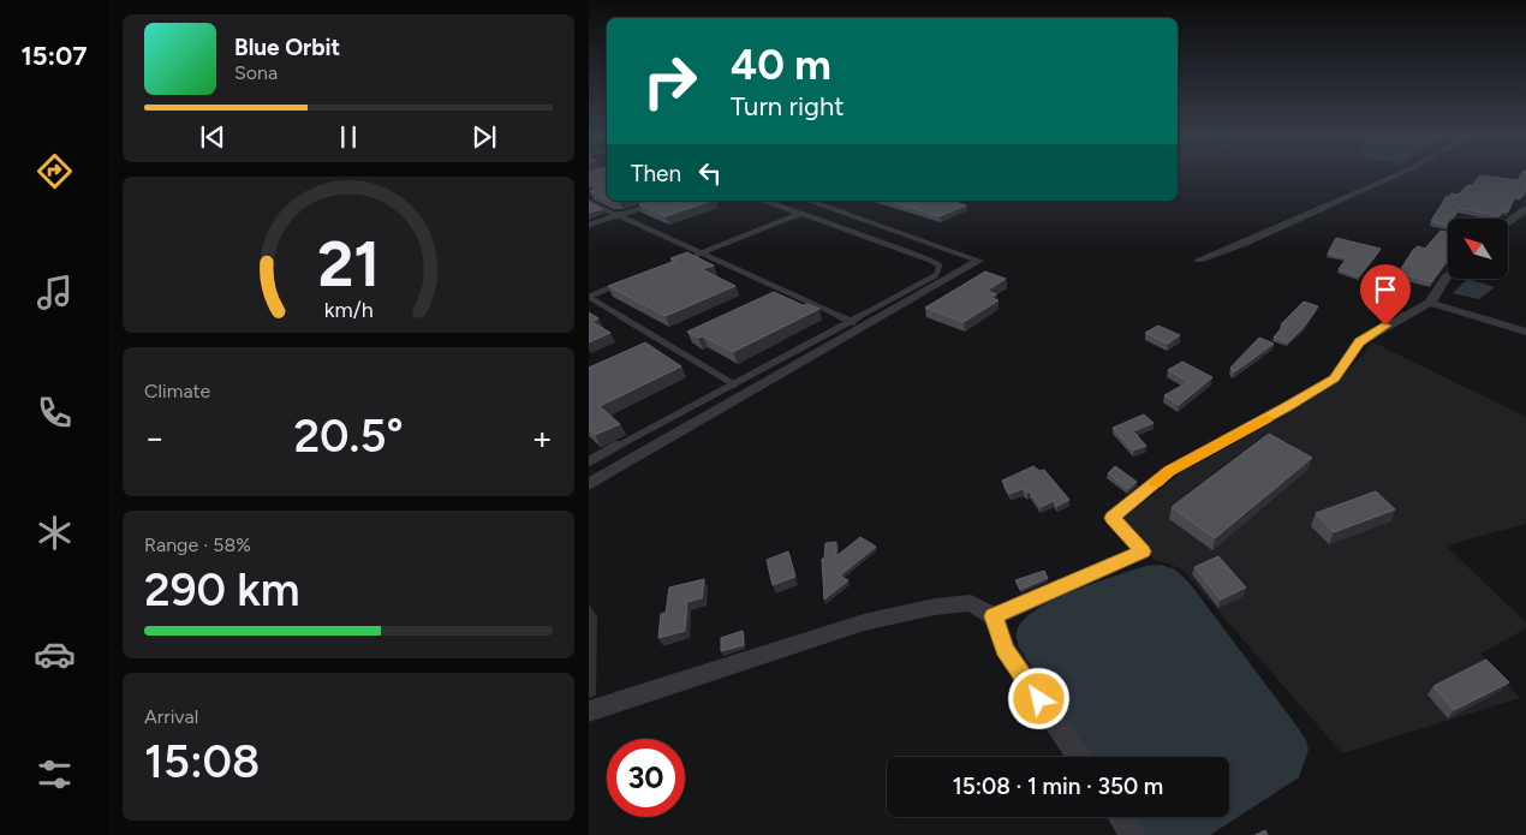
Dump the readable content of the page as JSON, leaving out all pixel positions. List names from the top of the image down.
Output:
{
  "north": "top left",
  "page": {
    "tabs": "15:07",
    "turn": ["40 m", "Turn right"],
    "song": ["Blue Orbit", "Sona"],
    "then": "Then",
    "tile": [
      "Climate",
      ["Range · 58%", "290 km"],
      ["Arrival", "15:08"]
    ],
    "heat": ["−", "20.5°", "+"],
    "limit": "30",
    "trip": "15:08 · 1 min · 350 m",
    "gauge": ["21", "km/h"]
  }
}
